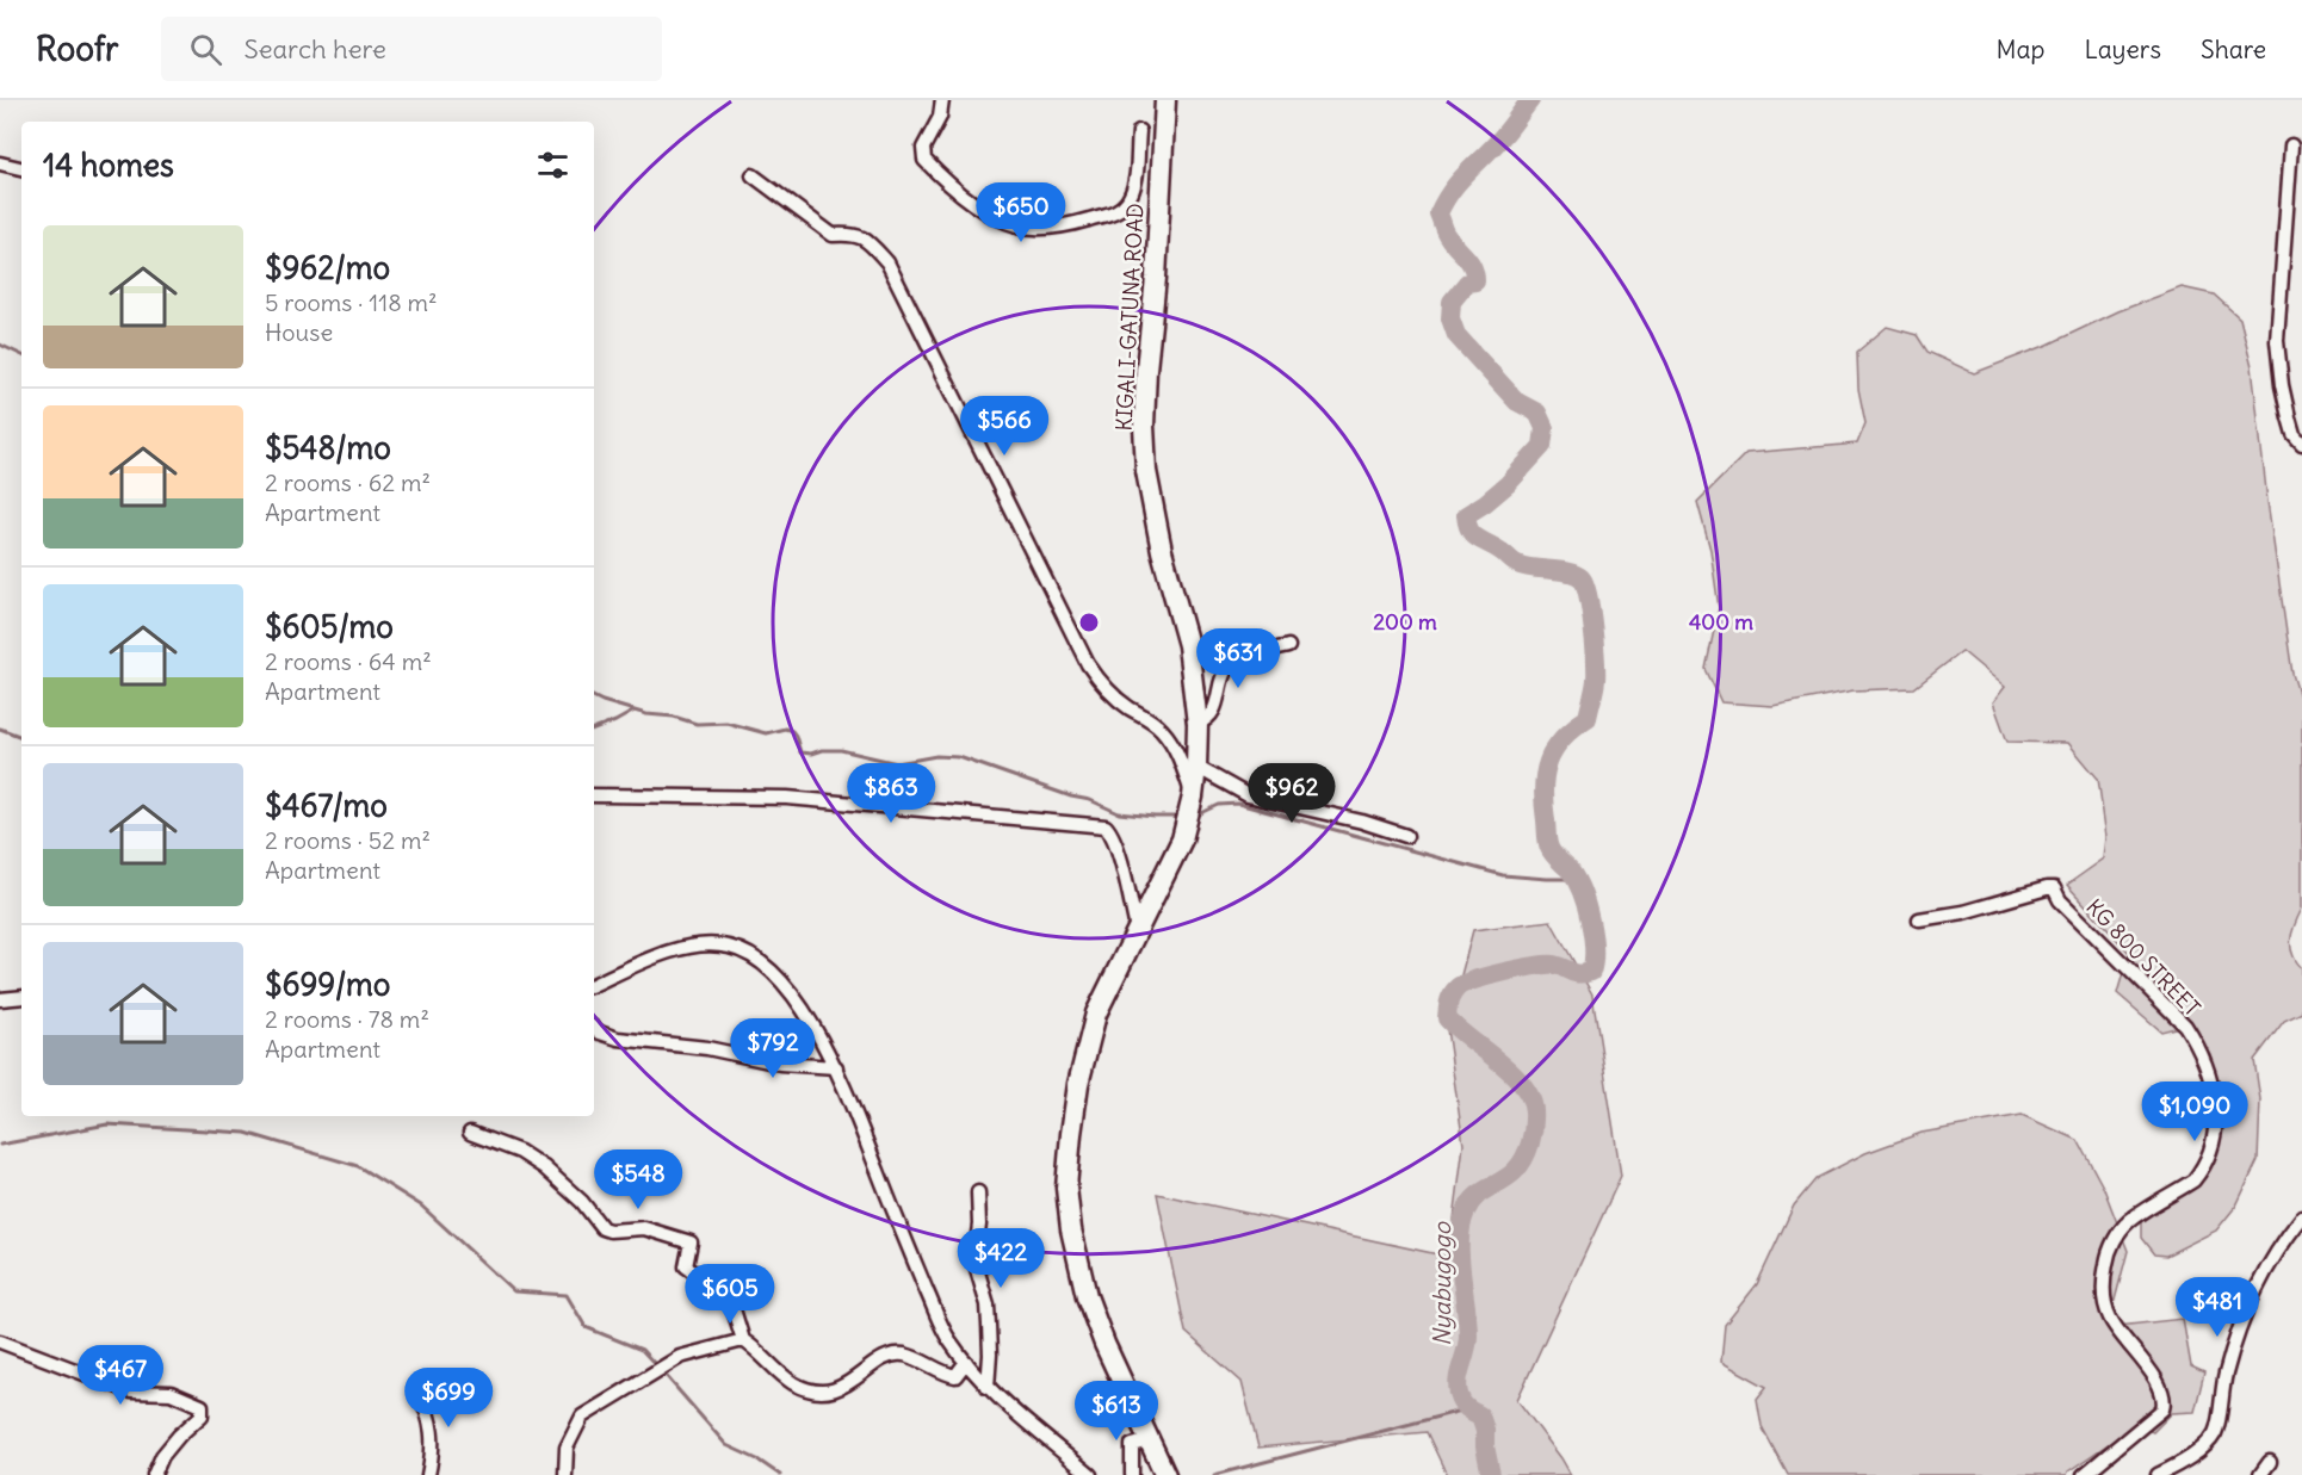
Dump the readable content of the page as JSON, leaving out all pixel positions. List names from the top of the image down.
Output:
{
  "streets": {
    "highway": ["KIGALI-GATUNA ROAD"],
    "street": ["KG 800 STREET"]
  },
  "water": ["Nyabugogo"],
  "page": {
    "header": "Roofr",
    "search": "Search here",
    "nav": ["Map", "Layers", "Share"],
    "heading": "14 homes",
    "price": [
      "$650",
      "$566",
      "$631",
      "$863",
      "$962",
      "$792",
      "$1,090",
      "$548",
      "$422",
      "$605",
      "$481",
      "$467",
      "$699",
      "$613"
    ],
    "list": [
      {
        "name": "$962/mo",
        "note": "5 rooms · 118 m² · House"
      },
      {
        "name": "$548/mo",
        "note": "2 rooms · 62 m² · Apartment"
      },
      {
        "name": "$605/mo",
        "note": "2 rooms · 64 m² · Apartment"
      },
      {
        "name": "$467/mo",
        "note": "2 rooms · 52 m² · Apartment"
      },
      {
        "name": "$699/mo",
        "note": "2 rooms · 78 m² · Apartment"
      }
    ]
  },
  "rings": ["200 m", "400 m"]
}
